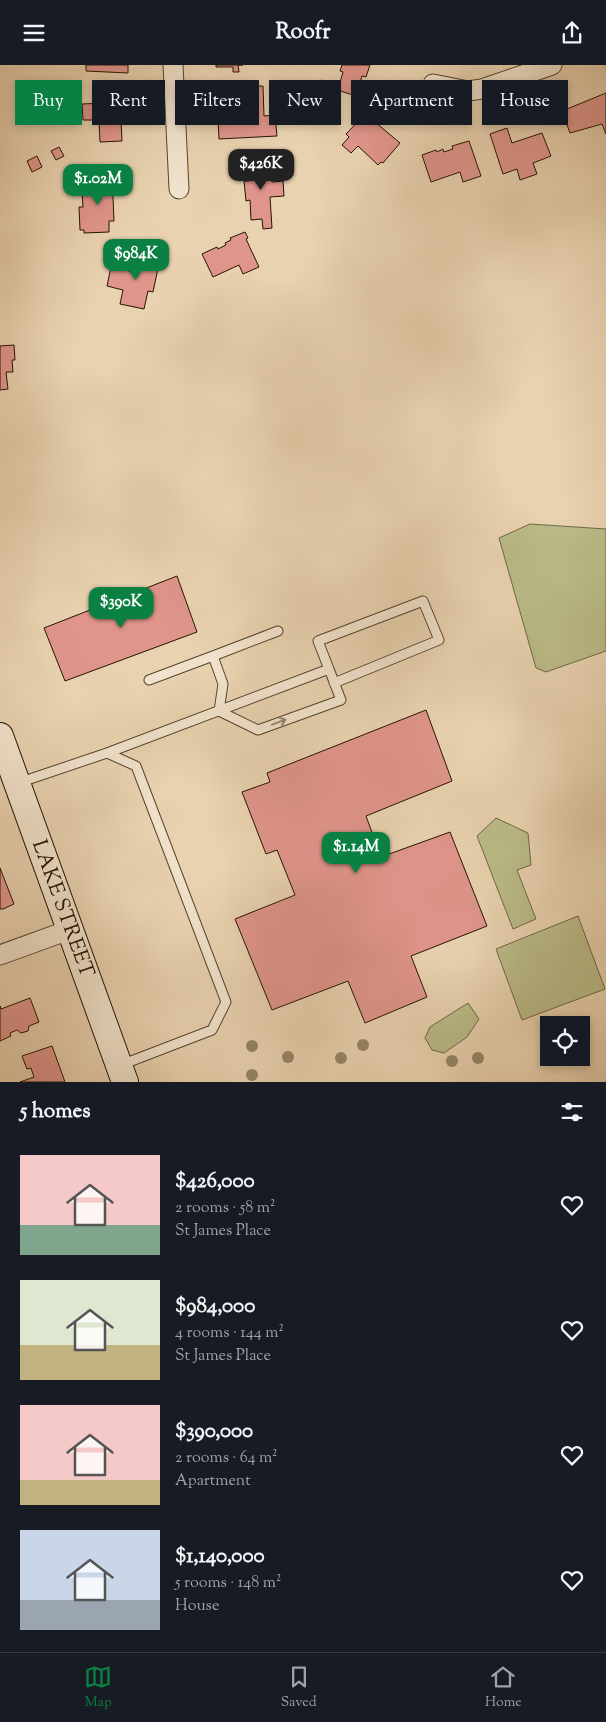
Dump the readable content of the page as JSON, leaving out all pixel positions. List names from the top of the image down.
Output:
{
  "streets": {
    "street": ["LAKE STREET"]
  },
  "page": {
    "header": "Roofr",
    "chip": [
      "Buy",
      "Rent",
      "Filters",
      "New",
      "Apartment",
      "House"
    ],
    "price": [
      "$426K",
      "$1.02M",
      "$984K",
      "$390K",
      "$1.14M"
    ],
    "heading": "5 homes",
    "list": [
      {
        "name": "$426,000",
        "note": "2 rooms · 58 m² · St James Place"
      },
      {
        "name": "$984,000",
        "note": "4 rooms · 144 m² · St James Place"
      },
      {
        "name": "$390,000",
        "note": "2 rooms · 64 m² · Apartment"
      },
      {
        "name": "$1,140,000",
        "note": "5 rooms · 148 m² · House"
      }
    ],
    "tabs": ["Map", "Saved", "Home"]
  }
}
